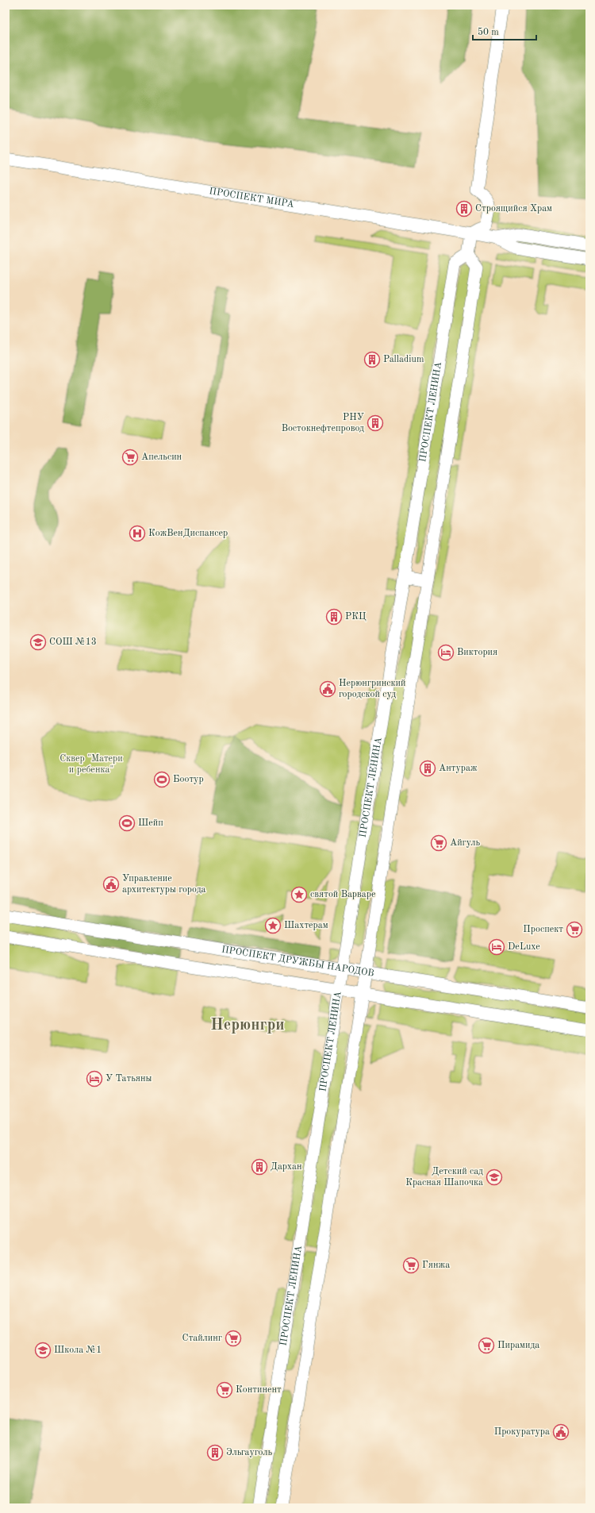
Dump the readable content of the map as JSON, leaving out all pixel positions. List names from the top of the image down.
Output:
{
  "streets": {
    "street": ["ПРОСПЕКТ МИРА", "ПРОСПЕКТ ЛЕНИНА", "ПРОСПЕКТ ДРУЖБЫ НАРОДОВ"]
  },
  "crossings": [
    ["ПРОСПЕКТ ЛЕНИНА", "ПРОСПЕКТ ДРУЖБЫ НАРОДОВ"]
  ],
  "districts": ["Нерюнгри"],
  "parks": ["Сквер \"Матери и ребенка\""],
  "places": {
    "building": [
      "Строящийся Храм",
      "Palladium",
      "РНУ Востокнефтепровод",
      "РКЦ",
      "Антураж",
      "Дархан",
      "Эльгауголь"
    ],
    "supermarket": [
      "Апельсин",
      "Айгуль",
      "Проспект",
      "Гянжа",
      "Стайлинг",
      "Пирамида",
      "Континент"
    ],
    "hospital": ["КожВенДиспансер"],
    "school or university": ["СОШ №13", "Детский сад Красная Шапочка", "Школа №1"],
    "hotel": ["Виктория", "DeLuxe", "У Татьяны"],
    "public building": ["Нерюнгринский городской суд", "Управление архитектуры города", "Прокуратура"],
    "sports": ["Боотур", "Шейп"],
    "place": ["святой Варваре", "Шахтерам"]
  },
  "scale_bar": "50 m"
}
